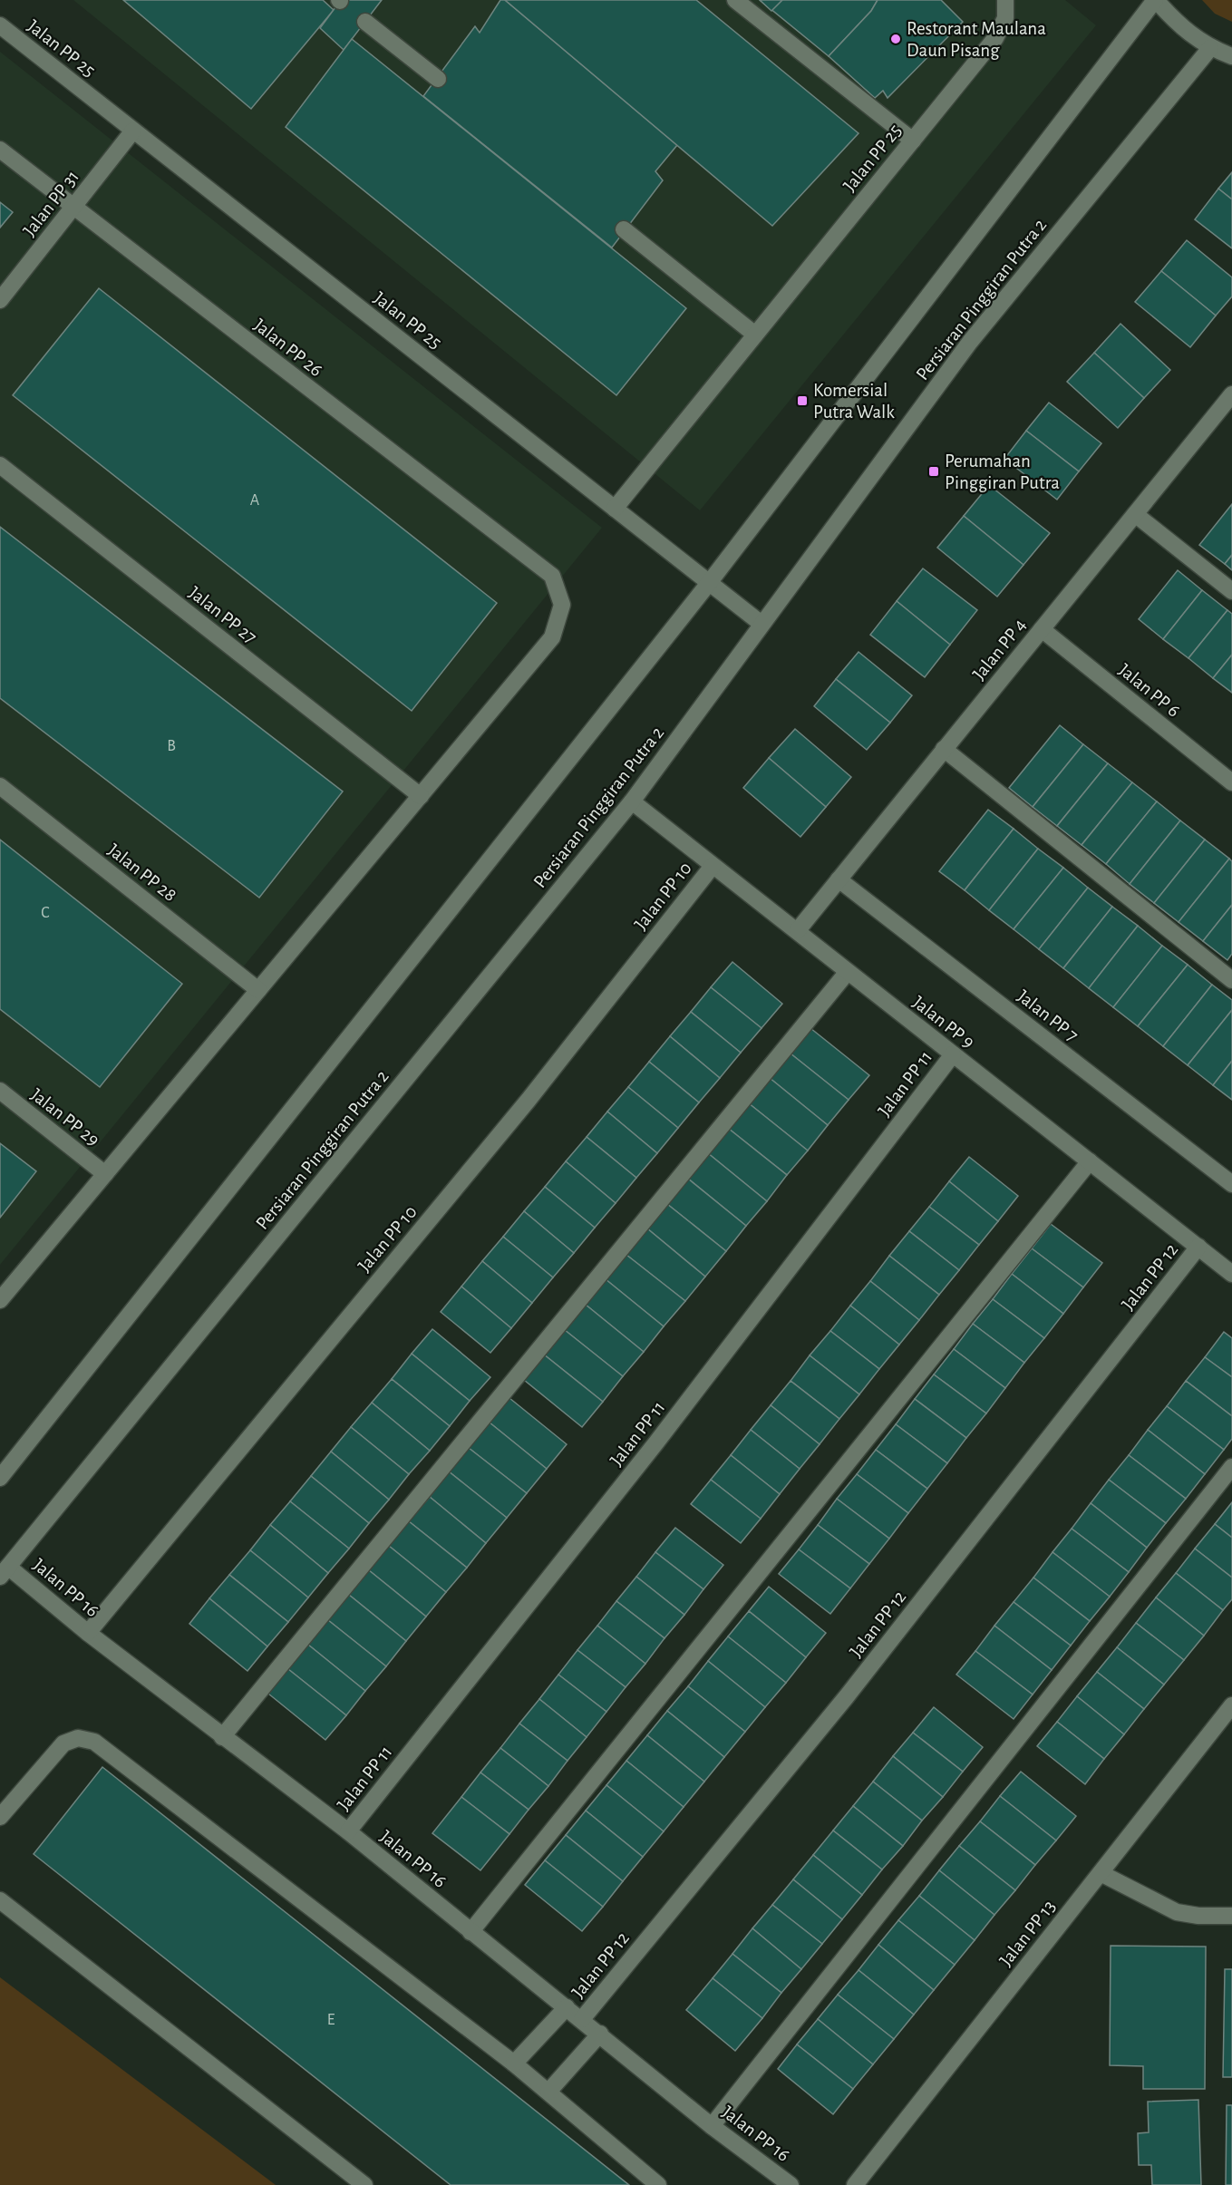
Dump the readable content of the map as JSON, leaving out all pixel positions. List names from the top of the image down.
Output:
{
  "streets": {
    "street": [
      "Jalan PP 25",
      "Jalan PP 31",
      "Persiaran Pinggiran Putra 2",
      "Jalan PP 26",
      "Jalan PP 27",
      "Jalan PP 4",
      "Jalan PP 6",
      "Jalan PP 28",
      "Jalan PP 10",
      "Jalan PP 7",
      "Jalan PP 9",
      "Jalan PP 11",
      "Jalan PP 29",
      "Jalan PP 12",
      "Jalan PP 16",
      "Jalan PP 13"
    ]
  },
  "crossings": [
    ["Jalan PP 25", "Jalan PP 31"],
    ["Jalan PP 31", "Jalan PP 26"],
    ["Persiaran Pinggiran Putra 2", "Jalan PP 9"],
    ["Persiaran Pinggiran Putra 2", "Jalan PP 16"],
    ["Jalan PP 26", "Jalan PP 27"],
    ["Jalan PP 4", "Jalan PP 6"],
    ["Jalan PP 4", "Jalan PP 7"],
    ["Jalan PP 4", "Jalan PP 9"],
    ["Jalan PP 10", "Jalan PP 9"],
    ["Jalan PP 10", "Jalan PP 16"],
    ["Jalan PP 9", "Jalan PP 11"],
    ["Jalan PP 9", "Jalan PP 12"],
    ["Jalan PP 11", "Jalan PP 16"],
    ["Jalan PP 12", "Jalan PP 16"]
  ],
  "places": {
    "other": ["Restorant Maulana Daun Pisang"],
    "transit": ["Komersial Putra Walk", "Perumahan Pinggiran Putra"]
  },
  "house_numbers": [
    "A",
    "B",
    "C",
    "E"
  ]
}
